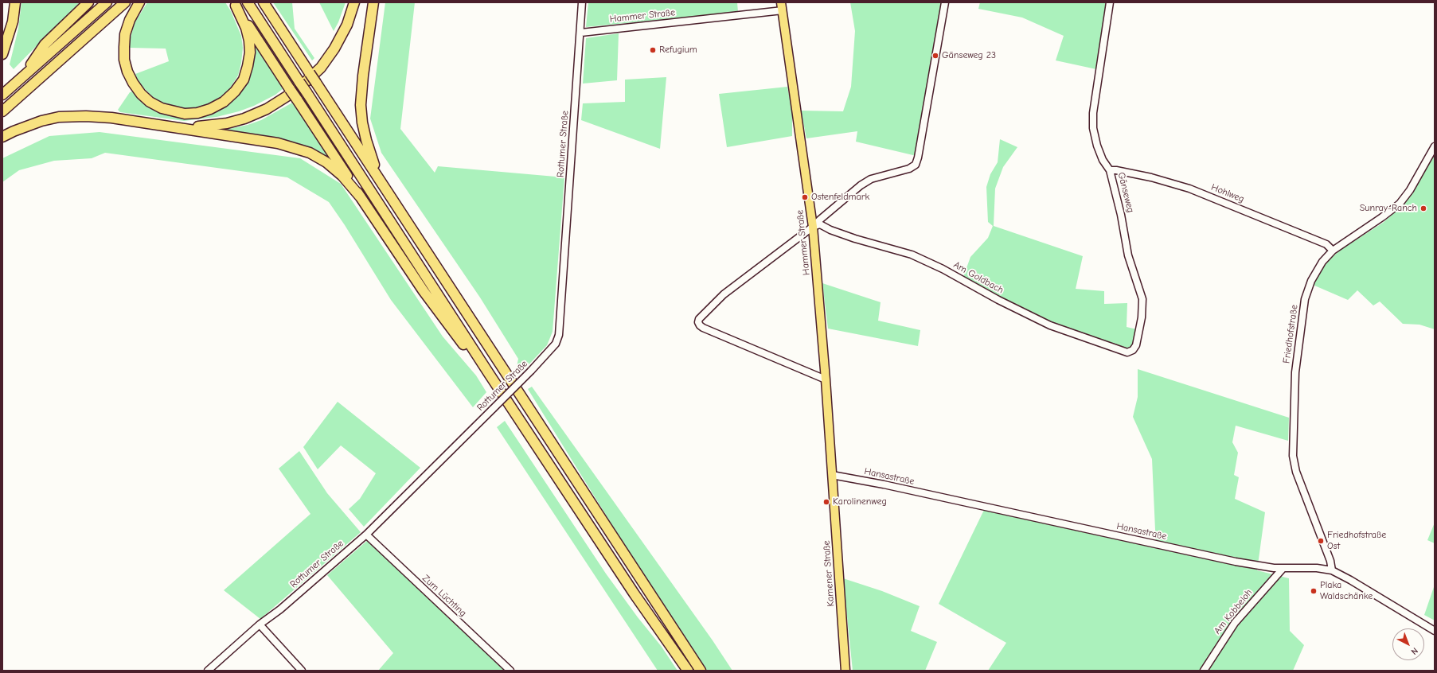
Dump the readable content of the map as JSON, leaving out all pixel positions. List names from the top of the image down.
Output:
{
  "streets": {
    "main road": ["Hammer Straße", "Kamener Straße"],
    "street": [
      "Rottumer Straße",
      "Gänseweg",
      "Hohlweg",
      "Am Goldbach",
      "Friedhofstraße",
      "Hansastraße",
      "Zum Lüchting",
      "Am Kobbeloh"
    ]
  },
  "crossings": [
    ["Hammer Straße", "Rottumer Straße"],
    ["Hammer Straße", "Am Goldbach"],
    ["Hammer Straße", "Hansastraße"],
    ["Hammer Straße", "Kamener Straße"],
    ["Rottumer Straße", "Zum Lüchting"],
    ["Gänseweg", "Hohlweg"],
    ["Gänseweg", "Am Goldbach"],
    ["Hohlweg", "Friedhofstraße"],
    ["Friedhofstraße", "Hansastraße"],
    ["Hansastraße", "Kamener Straße"],
    ["Hansastraße", "Am Kobbeloh"]
  ],
  "places": [
    "Refugium",
    "Gänseweg 23",
    "Ostenfeldmark",
    "Sunray-Ranch",
    "Karolinenweg",
    "Friedhofstraße Ost",
    "Plaka Waldschänke"
  ],
  "north": "bottom right"
}
